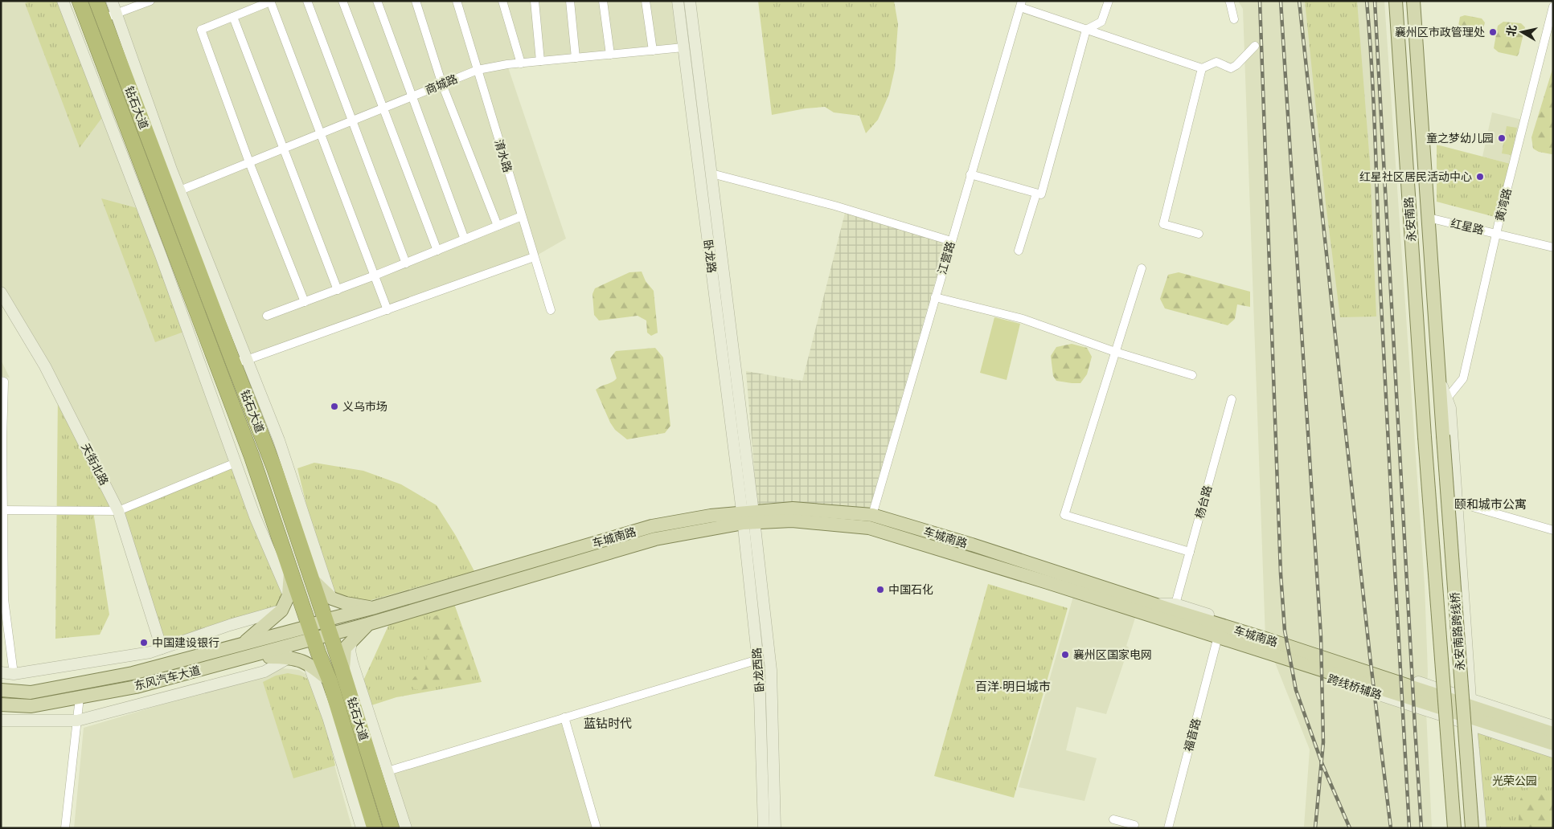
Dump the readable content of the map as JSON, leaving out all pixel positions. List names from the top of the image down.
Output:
{
  "streets": {
    "highway": ["钻石大道"],
    "main road": [
      "永安南路",
      "车城南路",
      "永安南路跨线桥",
      "东风汽车大道"
    ],
    "street": [
      "商城路",
      "淯水路",
      "黄湾路",
      "红星路",
      "卧龙路",
      "江营路",
      "天街北路",
      "杨台路",
      "卧龙西路",
      "跨线桥辅路",
      "福音路"
    ]
  },
  "crossings": [
    ["商城路", "钻石大道"],
    ["商城路", "淯水路"],
    ["商城路", "卧龙路"],
    ["钻石大道", "车城南路"],
    ["钻石大道", "东风汽车大道"],
    ["黄湾路", "红星路"],
    ["永安南路", "红星路"],
    ["永安南路", "永安南路跨线桥"],
    ["卧龙路", "车城南路"],
    ["卧龙路", "卧龙西路"],
    ["江营路", "车城南路"],
    ["车城南路", "卧龙西路"],
    ["车城南路", "东风汽车大道"],
    ["车城南路", "跨线桥辅路"],
    ["跨线桥辅路", "福音路"]
  ],
  "districts": ["颐和城市公寓", "百洋·明日城市", "蓝钻时代"],
  "parks": ["光荣公园"],
  "places": [
    "襄州区市政管理处",
    "童之梦幼儿园",
    "红星社区居民活动中心",
    "义乌市场",
    "中国石化",
    "中国建设银行",
    "襄州区国家电网"
  ],
  "north": "left"
}
